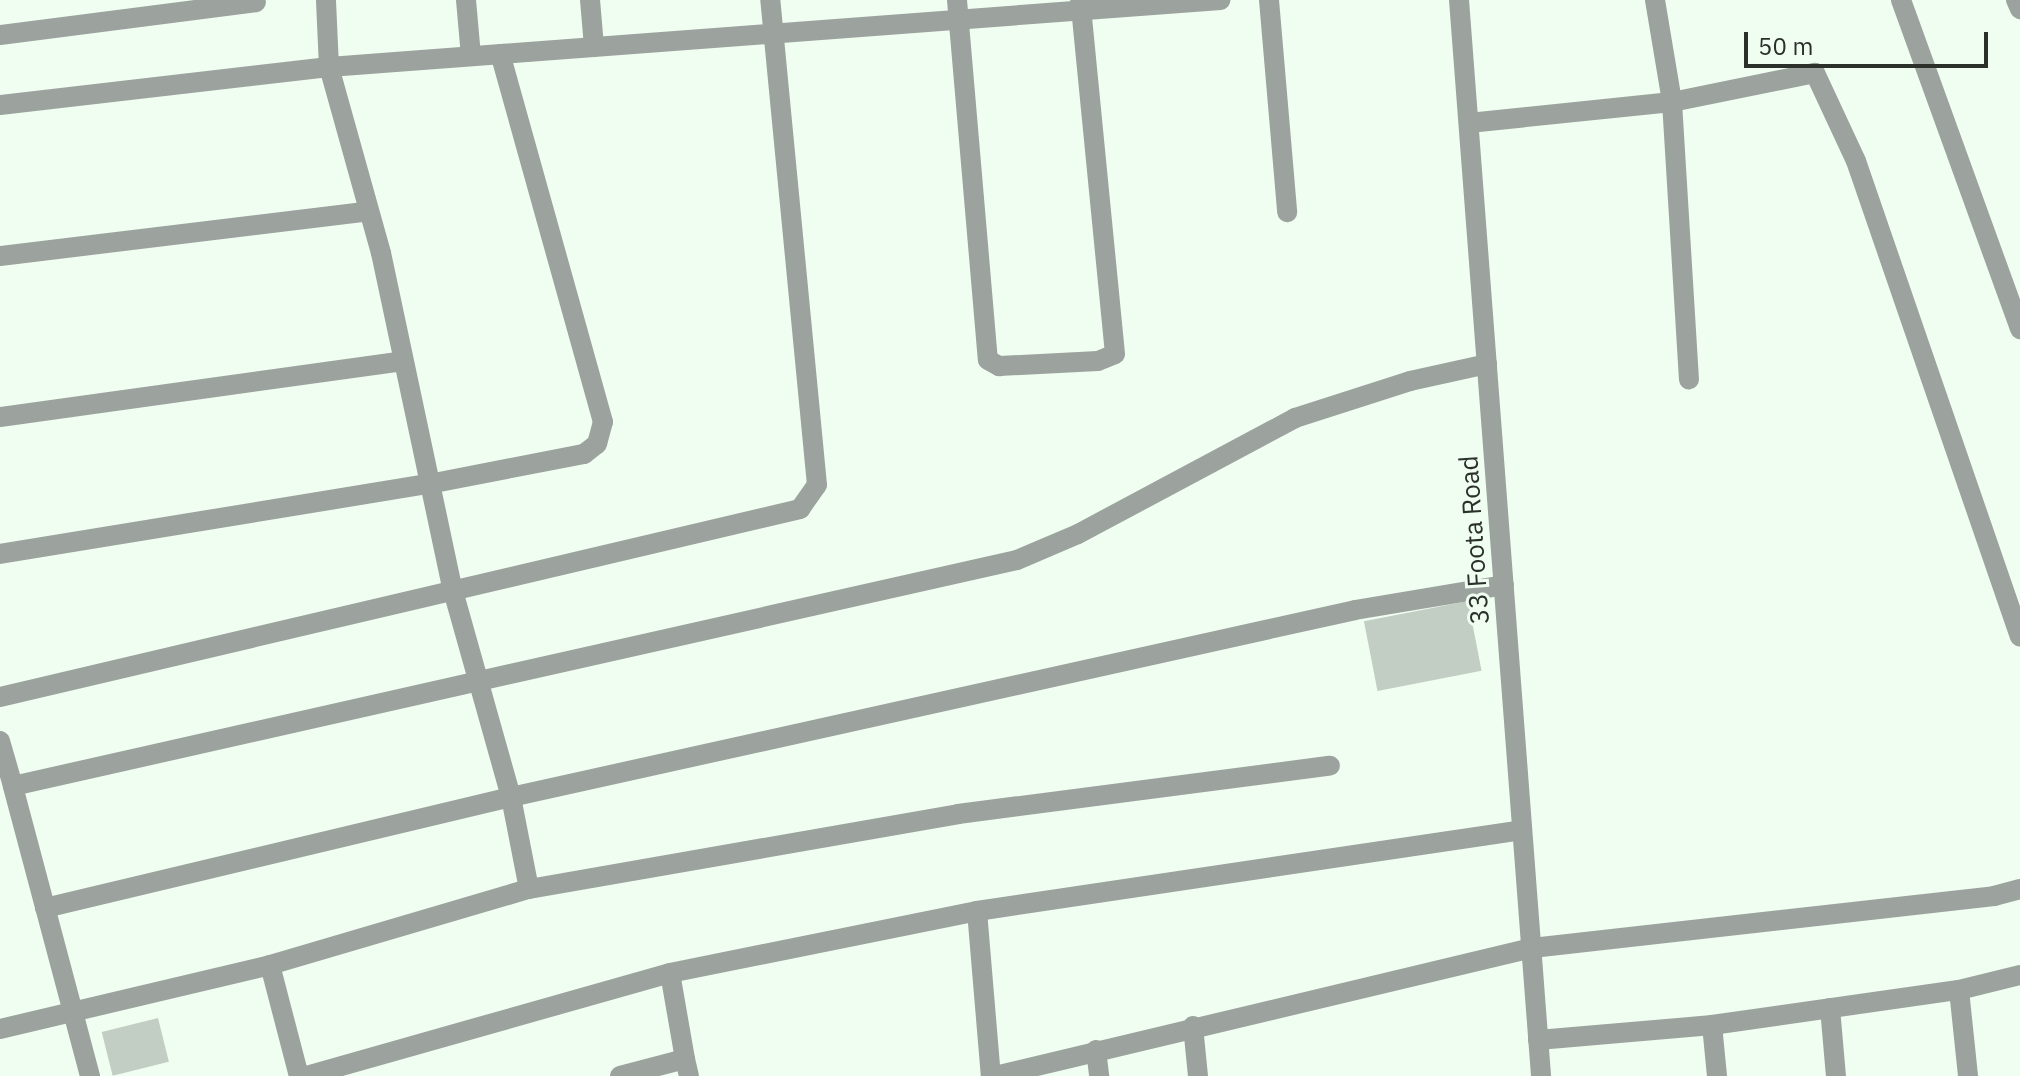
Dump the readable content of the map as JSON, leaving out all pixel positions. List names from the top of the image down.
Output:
{
  "streets": {
    "street": ["33 Foota Road"]
  },
  "scale_bar": "50 m"
}
